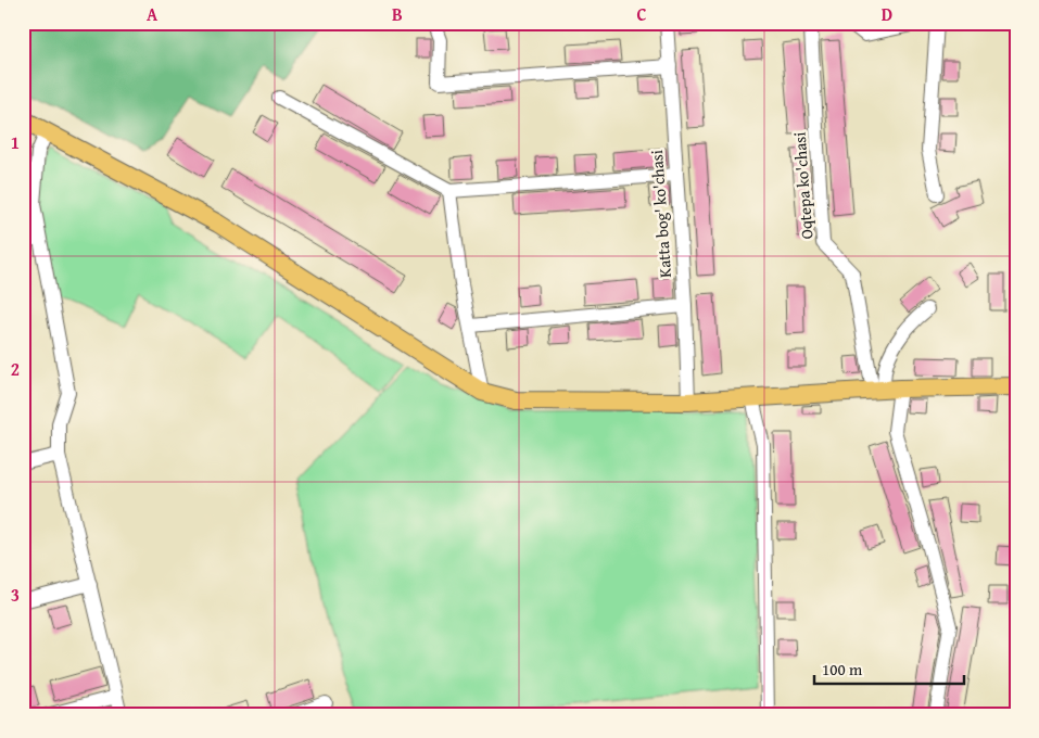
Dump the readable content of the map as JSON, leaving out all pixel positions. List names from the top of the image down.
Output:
{
  "streets": {
    "street": ["Oqtepa ko'chasi", "Katta bog' ko'chasi"]
  },
  "scale_bar": "100 m",
  "grid": {
    "columns": [
      "A",
      "B",
      "C",
      "D"
    ],
    "rows": ["1", "2", "3"]
  }
}
